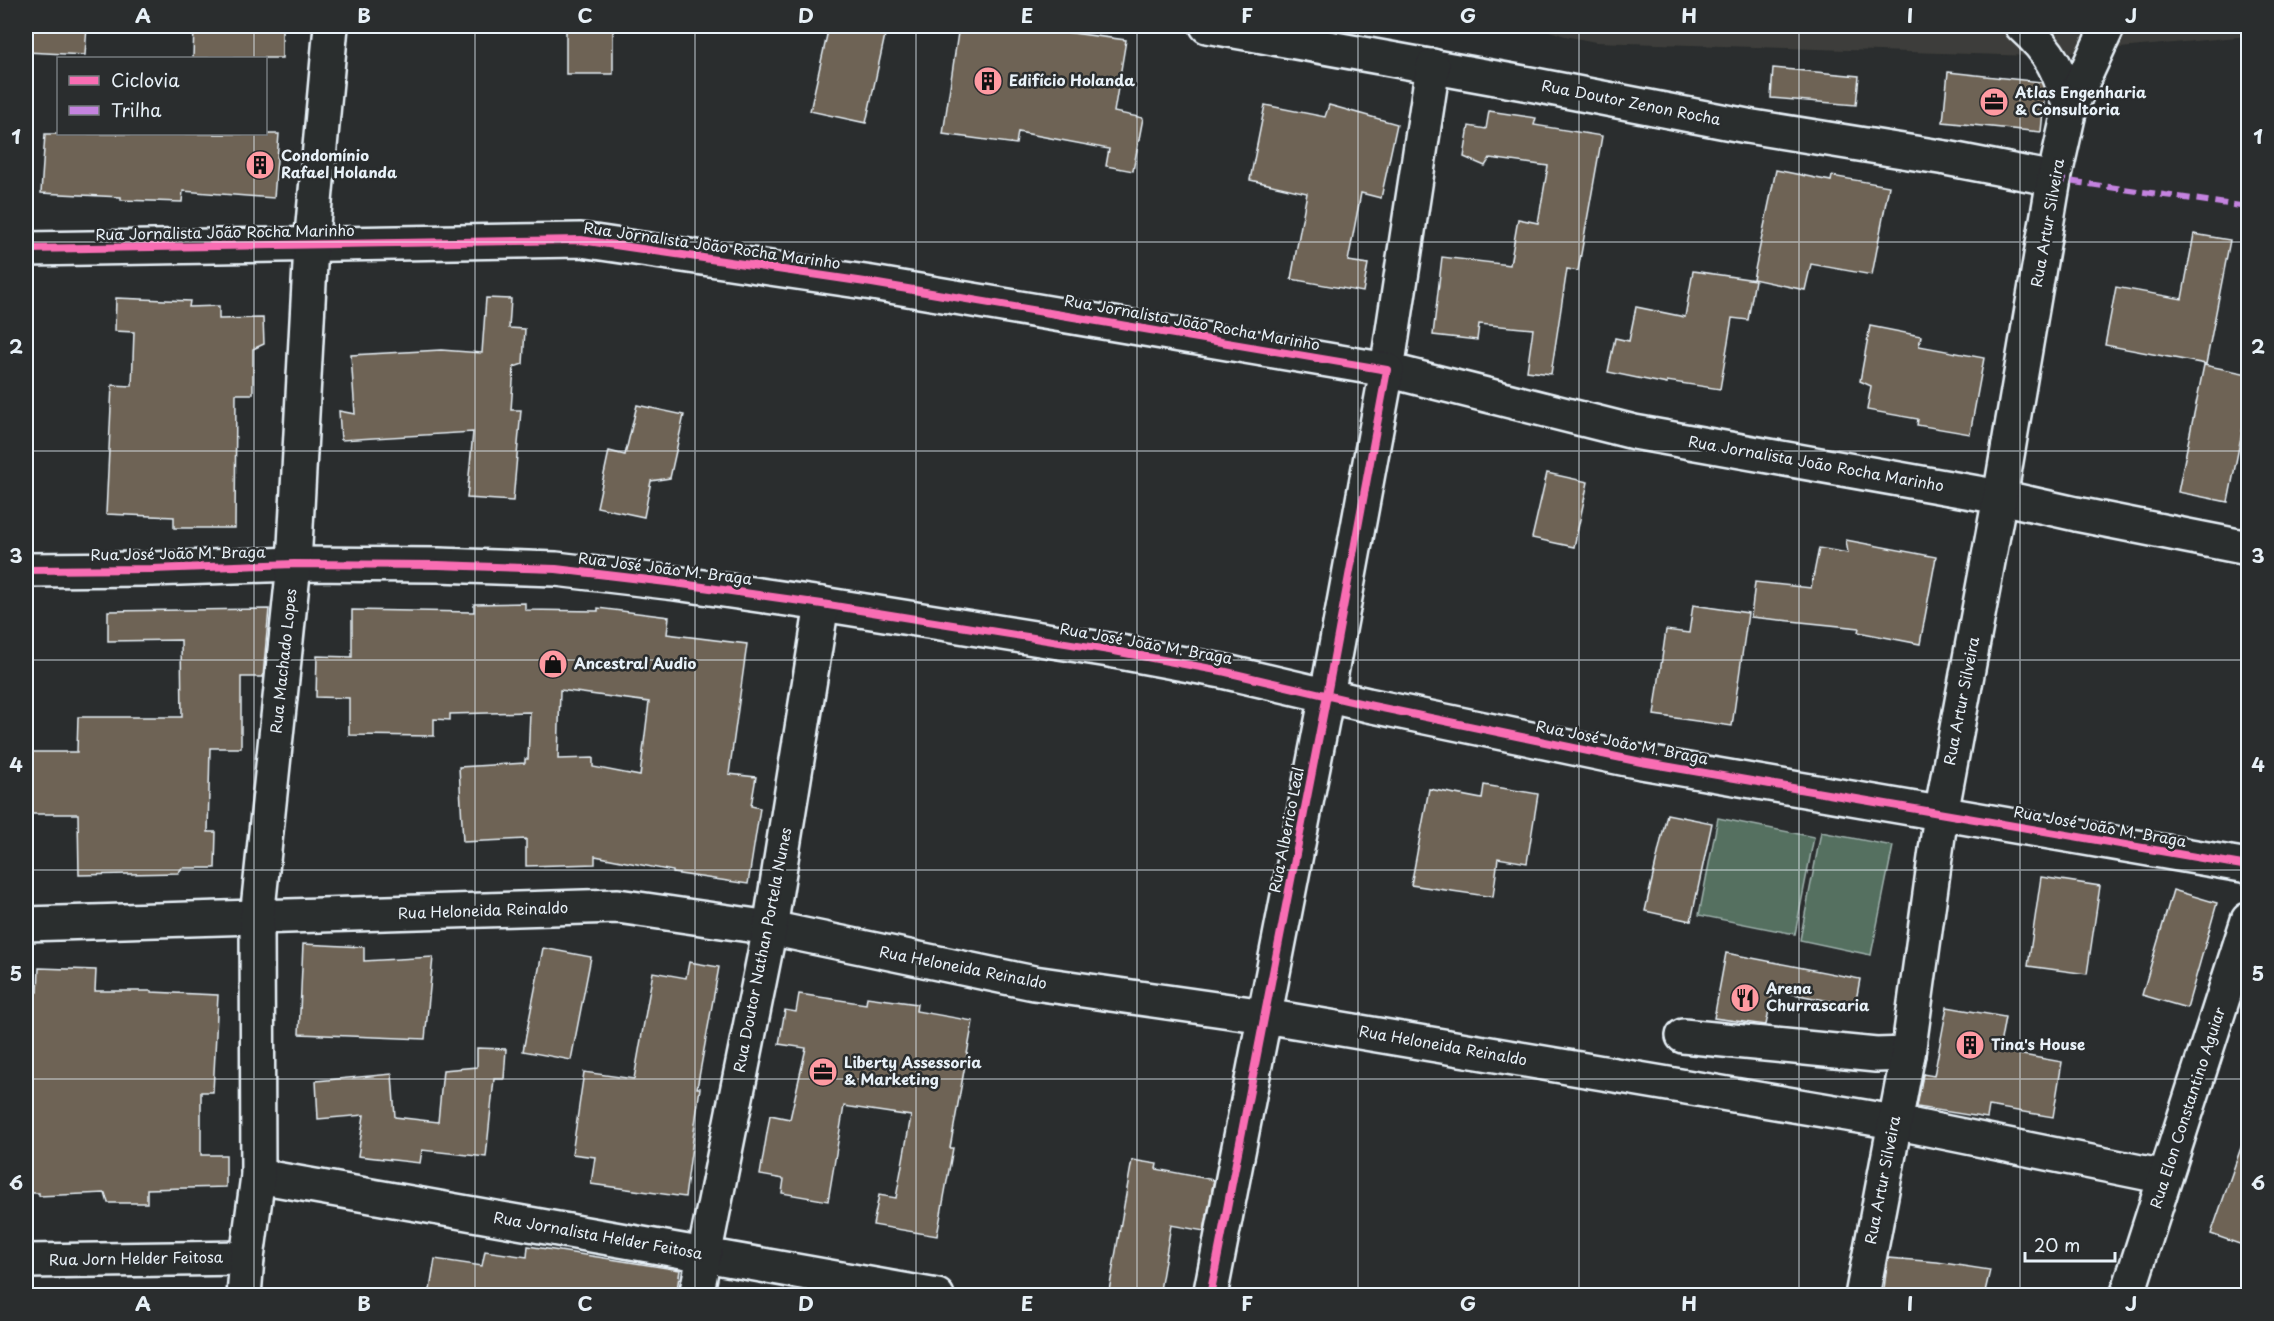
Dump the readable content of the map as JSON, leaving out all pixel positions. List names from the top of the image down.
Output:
{
  "streets": {
    "street": [
      "Rua Doutor Zenon Rocha",
      "Rua Artur Silveira",
      "Rua Jornalista João Rocha Marinho",
      "Rua José João M. Braga",
      "Rua Machado Lopes",
      "Rua Alberico Leal",
      "Rua Heloneida Reinaldo",
      "Rua Doutor Nathan Portela Nunes",
      "Rua Elon Constantino Aguiar",
      "Rua Jornalista Helder Feitosa",
      "Rua Jorn Helder Feitosa"
    ]
  },
  "crossings": [
    ["Rua Doutor Zenon Rocha", "Rua Artur Silveira"],
    ["Rua Artur Silveira", "Rua Jornalista João Rocha Marinho"],
    ["Rua Artur Silveira", "Rua José João M. Braga"],
    ["Rua Artur Silveira", "Rua Heloneida Reinaldo"],
    ["Rua Jornalista João Rocha Marinho", "Rua Machado Lopes"],
    ["Rua Jornalista João Rocha Marinho", "Rua Alberico Leal"],
    ["Rua José João M. Braga", "Rua Machado Lopes"],
    ["Rua José João M. Braga", "Rua Alberico Leal"],
    ["Rua José João M. Braga", "Rua Doutor Nathan Portela Nunes"],
    ["Rua Machado Lopes", "Rua Heloneida Reinaldo"],
    ["Rua Machado Lopes", "Rua Jornalista Helder Feitosa"],
    ["Rua Machado Lopes", "Rua Jorn Helder Feitosa"],
    ["Rua Alberico Leal", "Rua Heloneida Reinaldo"],
    ["Rua Heloneida Reinaldo", "Rua Doutor Nathan Portela Nunes"],
    ["Rua Heloneida Reinaldo", "Rua Elon Constantino Aguiar"],
    ["Rua Doutor Nathan Portela Nunes", "Rua Jornalista Helder Feitosa"]
  ],
  "places": {
    "building": ["Edifício Holanda", "Condomínio Rafael Holanda", "Tina's House"],
    "office": ["Atlas Engenharia & Consultoria", "Liberty Assessoria & Marketing"],
    "shop": ["Ancestral Audio"],
    "restaurant": ["Arena Churrascaria"]
  },
  "legend": ["Ciclovia", "Trilha"],
  "scale_bar": "20 m",
  "grid": {
    "columns": [
      "A",
      "B",
      "C",
      "D",
      "E",
      "F",
      "G",
      "H",
      "I",
      "J"
    ],
    "rows": [
      "1",
      "2",
      "3",
      "4",
      "5",
      "6"
    ]
  }
}
